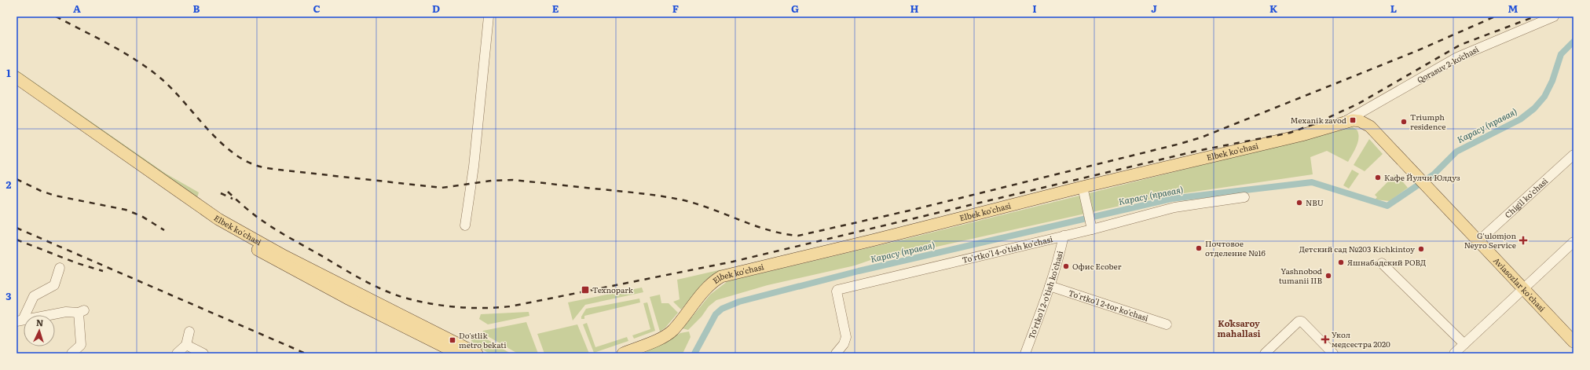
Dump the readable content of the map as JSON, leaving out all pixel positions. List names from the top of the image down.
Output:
{
  "streets": {
    "main road": ["Elbek ko'chasi", "Aviasozlar ko'chasi"],
    "street": [
      "Qorasuv 2-koʻchasi",
      "Chigil ko'chasi",
      "To'rtko'l 4-o'tish ko'chasi",
      "To'rtko'l 2-o'tish ko'chasi",
      "To'rtko'l 2-tor ko'chasi"
    ]
  },
  "crossings": [
    ["Qorasuv 2-koʻchasi", "Elbek ko'chasi"],
    ["Elbek ko'chasi", "Aviasozlar ko'chasi"],
    ["Chigil ko'chasi", "Aviasozlar ko'chasi"],
    ["To'rtko'l 4-o'tish ko'chasi", "To'rtko'l 2-o'tish ko'chasi"],
    ["To'rtko'l 2-o'tish ko'chasi", "To'rtko'l 2-tor ko'chasi"]
  ],
  "districts": ["Koʻksaroy mahallasi"],
  "water": ["Карасу (правая)"],
  "places": {
    "transit": ["Mexanik zavod", "Texnopark", "Do'stlik metro bekati"],
    "other": [
      "Triumph residence",
      "Кафе Йулчи Юлдуз",
      "NBU",
      "Почтовое отделение №16",
      "Детский сад №203 Kichkintoy",
      "Яшнабадский РОВД",
      "Офис Ecober",
      "Yashnobod tumanii IIB"
    ],
    "health": ["G'ulomjon Neyro Service", "Укол медсестра 2020"]
  },
  "north": "top",
  "grid": {
    "columns": [
      "A",
      "B",
      "C",
      "D",
      "E",
      "F",
      "G",
      "H",
      "I",
      "J",
      "K",
      "L",
      "M"
    ],
    "rows": ["1", "2", "3"]
  }
}
